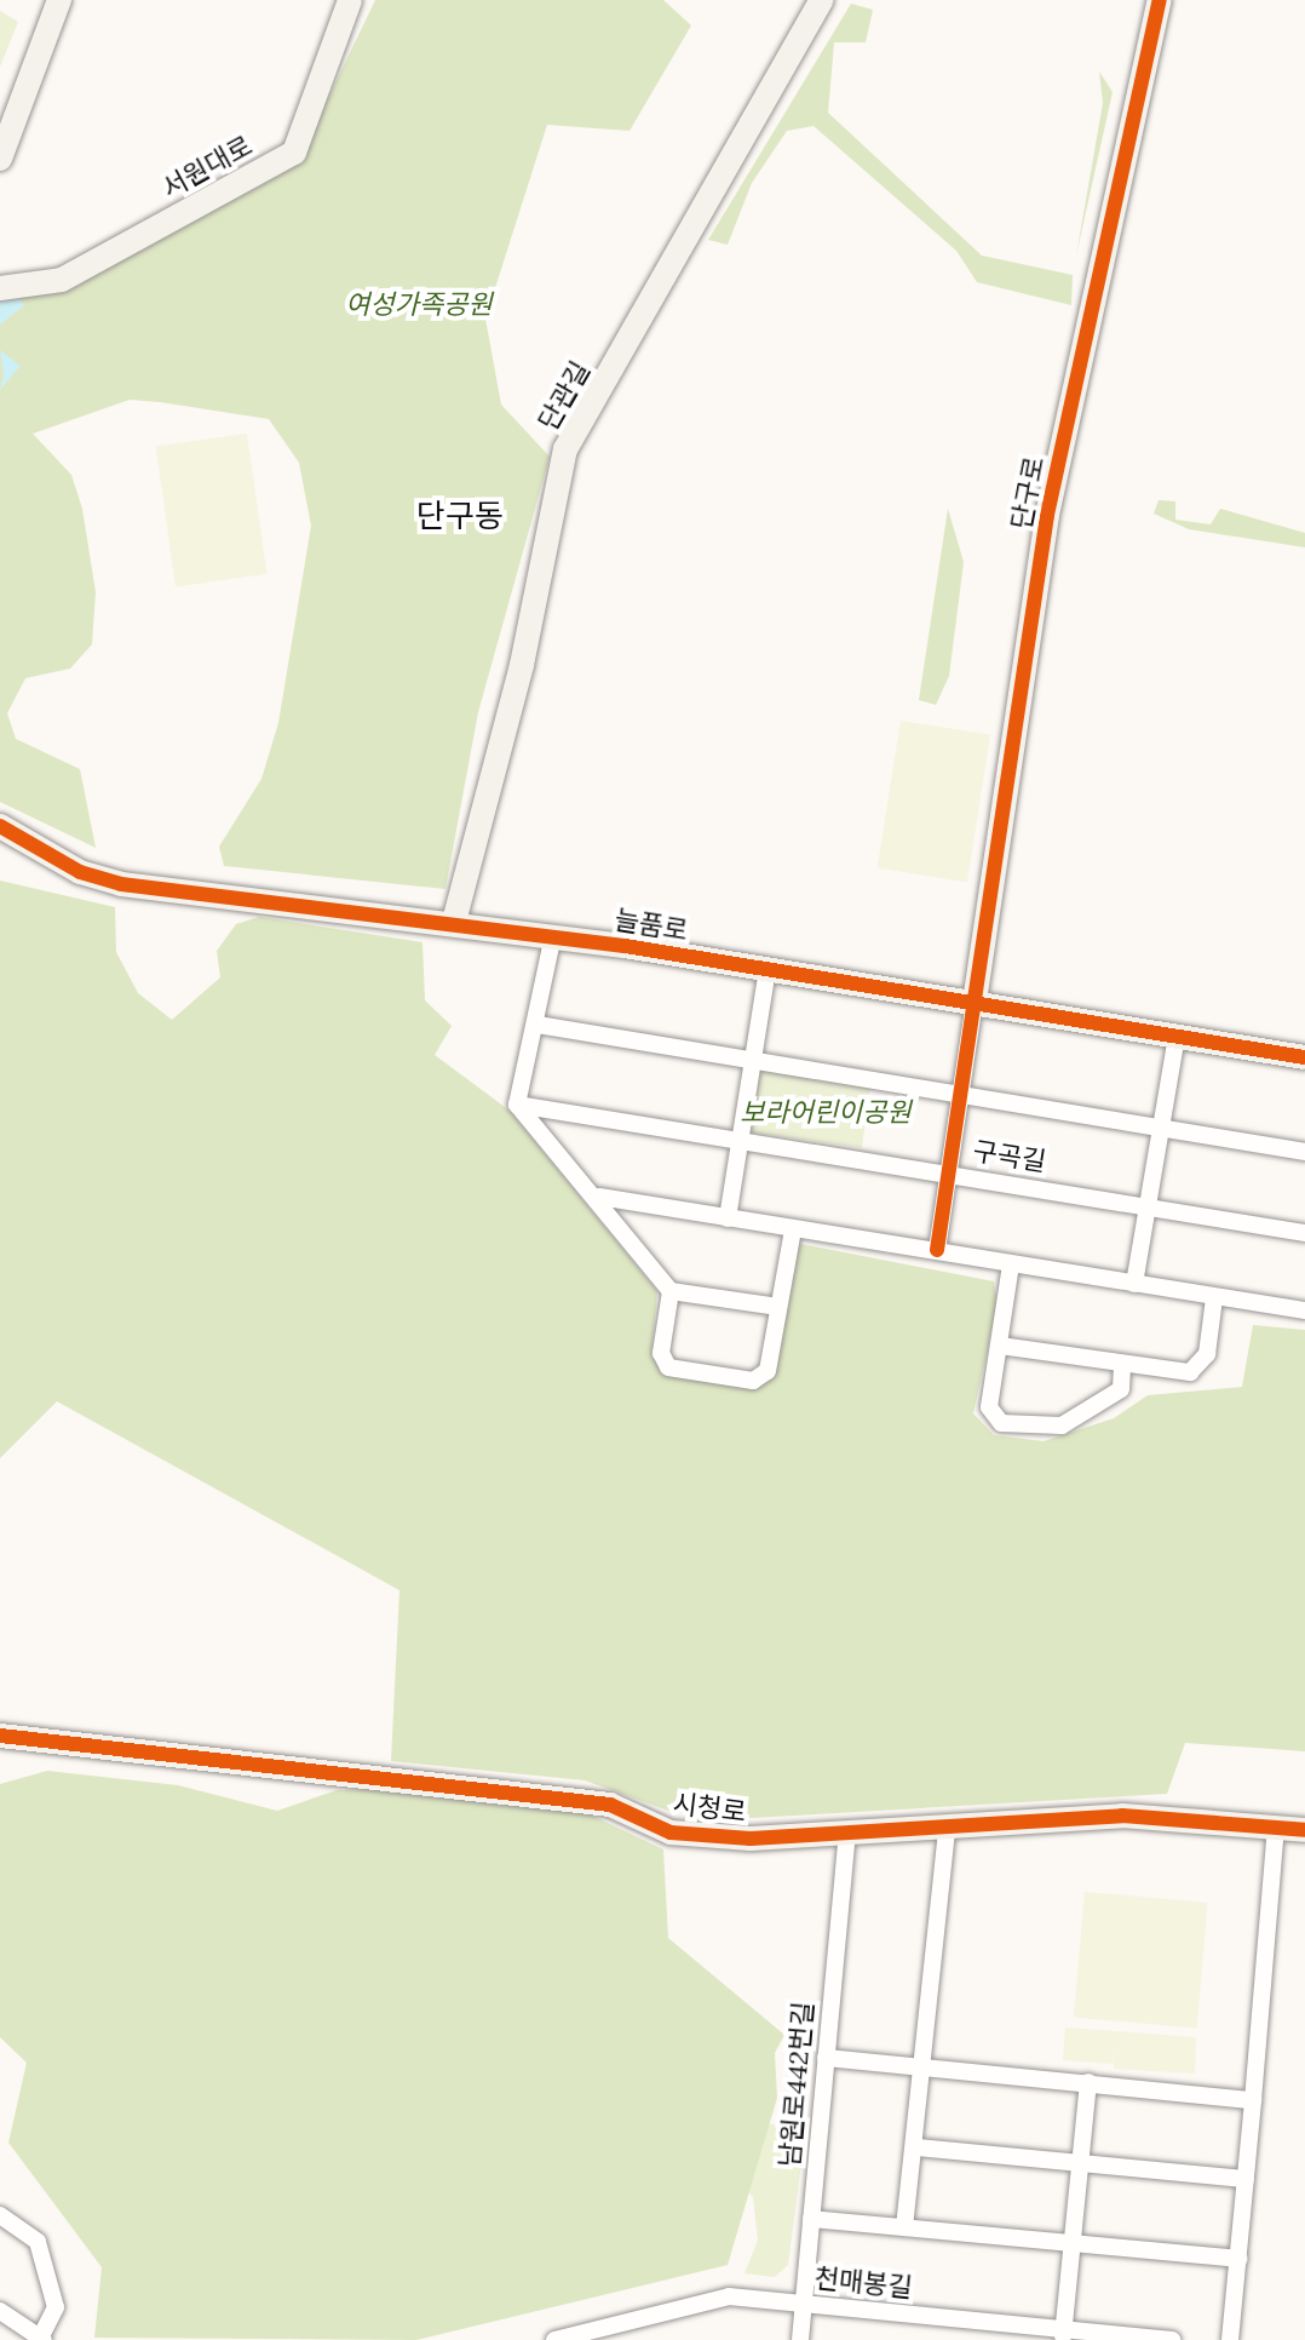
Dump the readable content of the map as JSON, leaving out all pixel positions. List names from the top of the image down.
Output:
{
  "streets": {
    "street": [
      "서원대로",
      "단관길",
      "단구로",
      "늘품로",
      "구곡길",
      "시청로",
      "남원로442번길",
      "천매봉길"
    ]
  },
  "crossings": [
    ["단관길", "늘품로"],
    ["단구로", "늘품로"],
    ["시청로", "남원로442번길"],
    ["남원로442번길", "천매봉길"]
  ],
  "districts": ["단구동"],
  "parks": ["여성가족공원", "보라어린이공원"]
}
